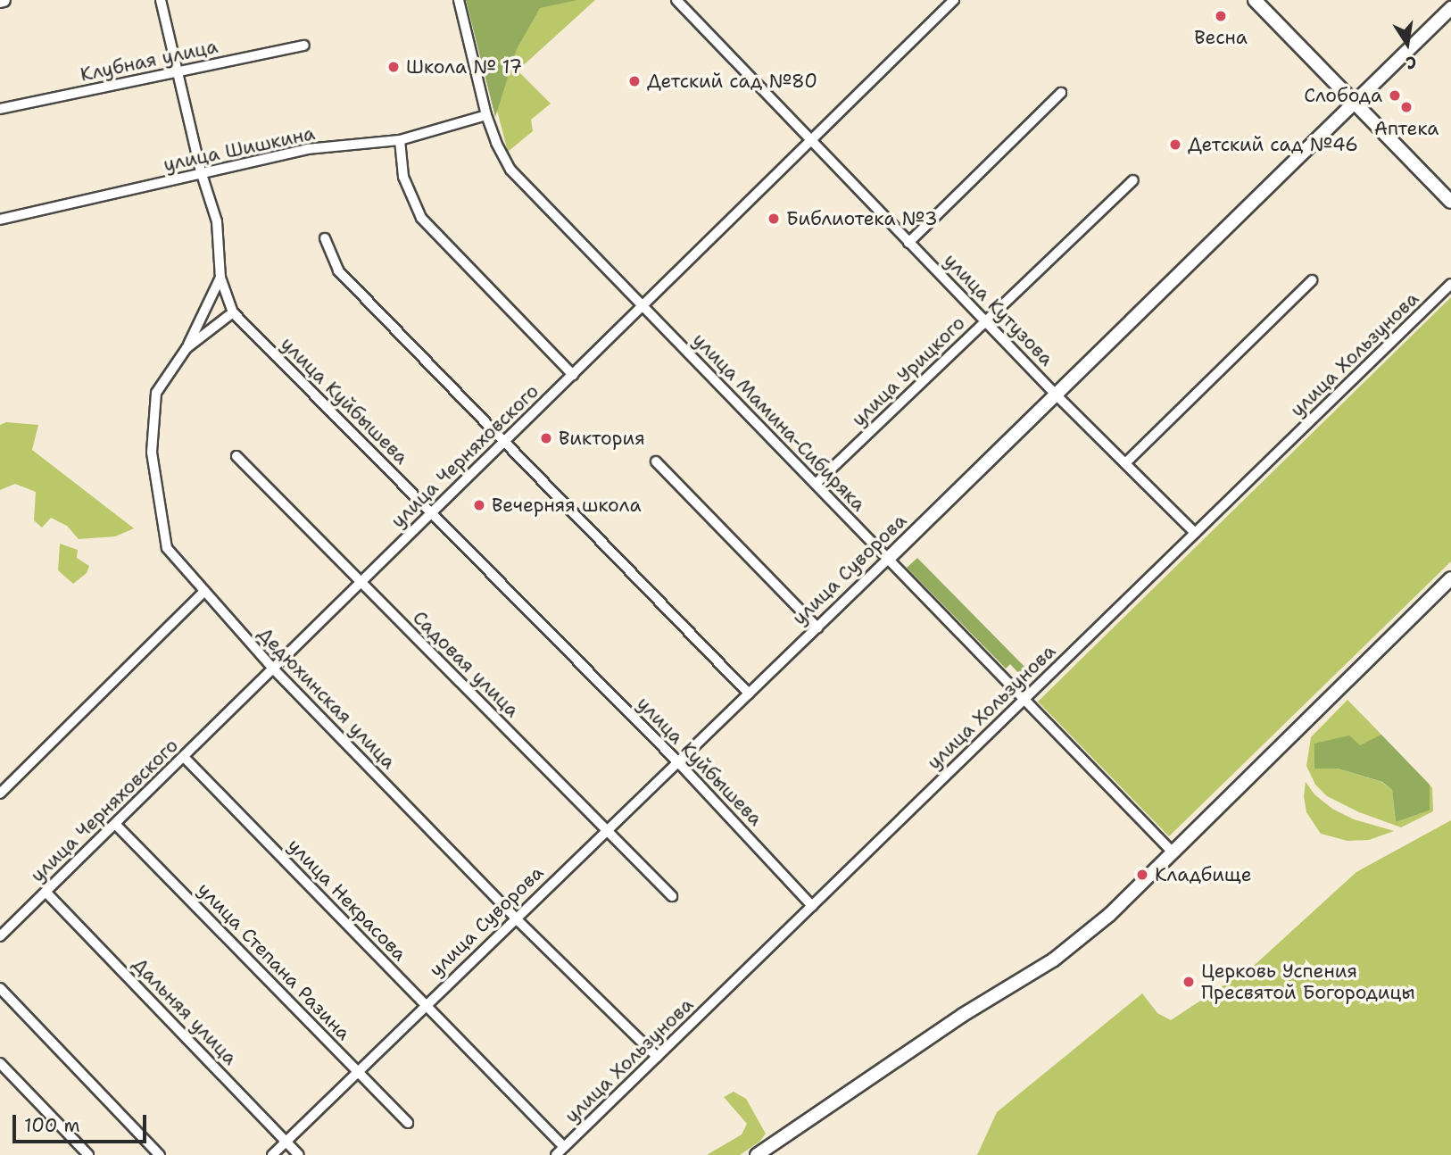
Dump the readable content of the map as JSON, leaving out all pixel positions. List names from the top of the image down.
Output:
{
  "streets": {
    "main road": ["улица Суворова"],
    "street": [
      "Клубная улица",
      "улица Шишкина",
      "улица Кутузова",
      "улица Хользунова",
      "улица Урицкого",
      "улица Куйбышева",
      "улица Мамина-Сибиряка",
      "улица Черняховского",
      "Садовая улица",
      "Дедюхинская улица",
      "улица Некрасова",
      "улица Степана Разина",
      "Дальняя улица"
    ]
  },
  "crossings": [
    ["Клубная улица", "улица Куйбышева"],
    ["улица Шишкина", "улица Куйбышева"],
    ["улица Шишкина", "улица Мамина-Сибиряка"],
    ["улица Кутузова", "улица Хользунова"],
    ["улица Кутузова", "улица Урицкого"],
    ["улица Кутузова", "улица Черняховского"],
    ["улица Кутузова", "улица Суворова"],
    ["улица Хользунова", "улица Куйбышева"],
    ["улица Хользунова", "улица Мамина-Сибиряка"],
    ["улица Хользунова", "Дедюхинская улица"],
    ["улица Хользунова", "улица Некрасова"],
    ["улица Урицкого", "улица Мамина-Сибиряка"],
    ["улица Куйбышева", "улица Черняховского"],
    ["улица Куйбышева", "улица Суворова"],
    ["улица Куйбышева", "Дедюхинская улица"],
    ["улица Мамина-Сибиряка", "улица Черняховского"],
    ["улица Мамина-Сибиряка", "улица Суворова"],
    ["улица Черняховского", "Садовая улица"],
    ["улица Черняховского", "Дедюхинская улица"],
    ["улица Черняховского", "улица Некрасова"],
    ["улица Черняховского", "улица Степана Разина"],
    ["улица Черняховского", "Дальняя улица"],
    ["улица Суворова", "Садовая улица"],
    ["улица Суворова", "Дедюхинская улица"],
    ["улица Суворова", "улица Некрасова"],
    ["улица Суворова", "улица Степана Разина"],
    ["улица Суворова", "Дальняя улица"]
  ],
  "places": [
    "Весна",
    "Школа № 17",
    "Детский сад №80",
    "Слобода",
    "Аптека",
    "Детский сад №46",
    "Библиотека №3",
    "Виктория",
    "Вечерняя школа",
    "Кладбище",
    "Церковь Успения Пресвятой Богородицы"
  ],
  "scale_bar": "100 m",
  "north": "bottom"
}
